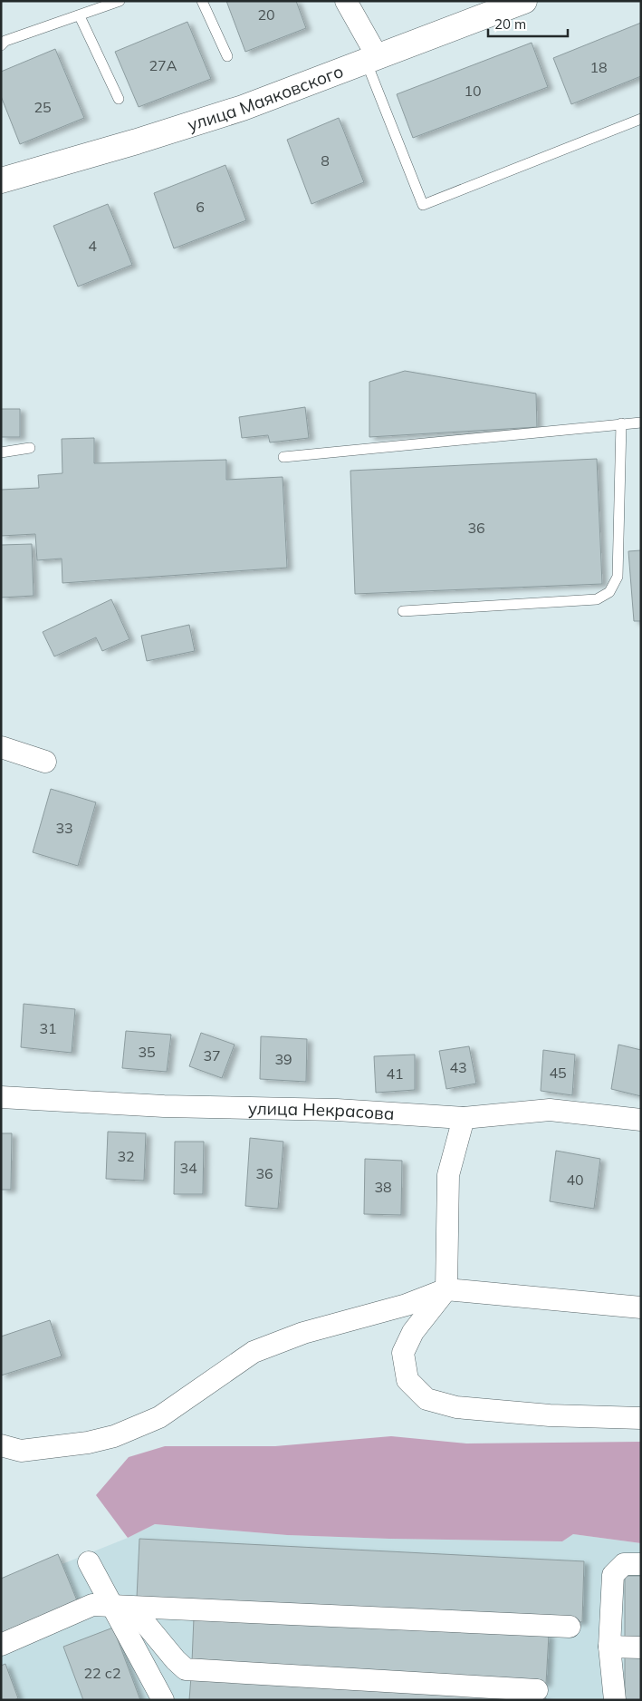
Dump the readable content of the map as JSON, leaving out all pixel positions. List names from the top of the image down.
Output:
{
  "streets": {
    "main road": ["улица Маяковского"],
    "street": ["улица Некрасова"]
  },
  "house_numbers": [
    "20",
    "27А",
    "18",
    "10",
    "25",
    "8",
    "6",
    "4",
    "36",
    "33",
    "31",
    "35",
    "37",
    "39",
    "43",
    "45",
    "41",
    "32",
    "34",
    "36",
    "40",
    "38",
    "22 с2"
  ],
  "scale_bar": "20 m"
}
